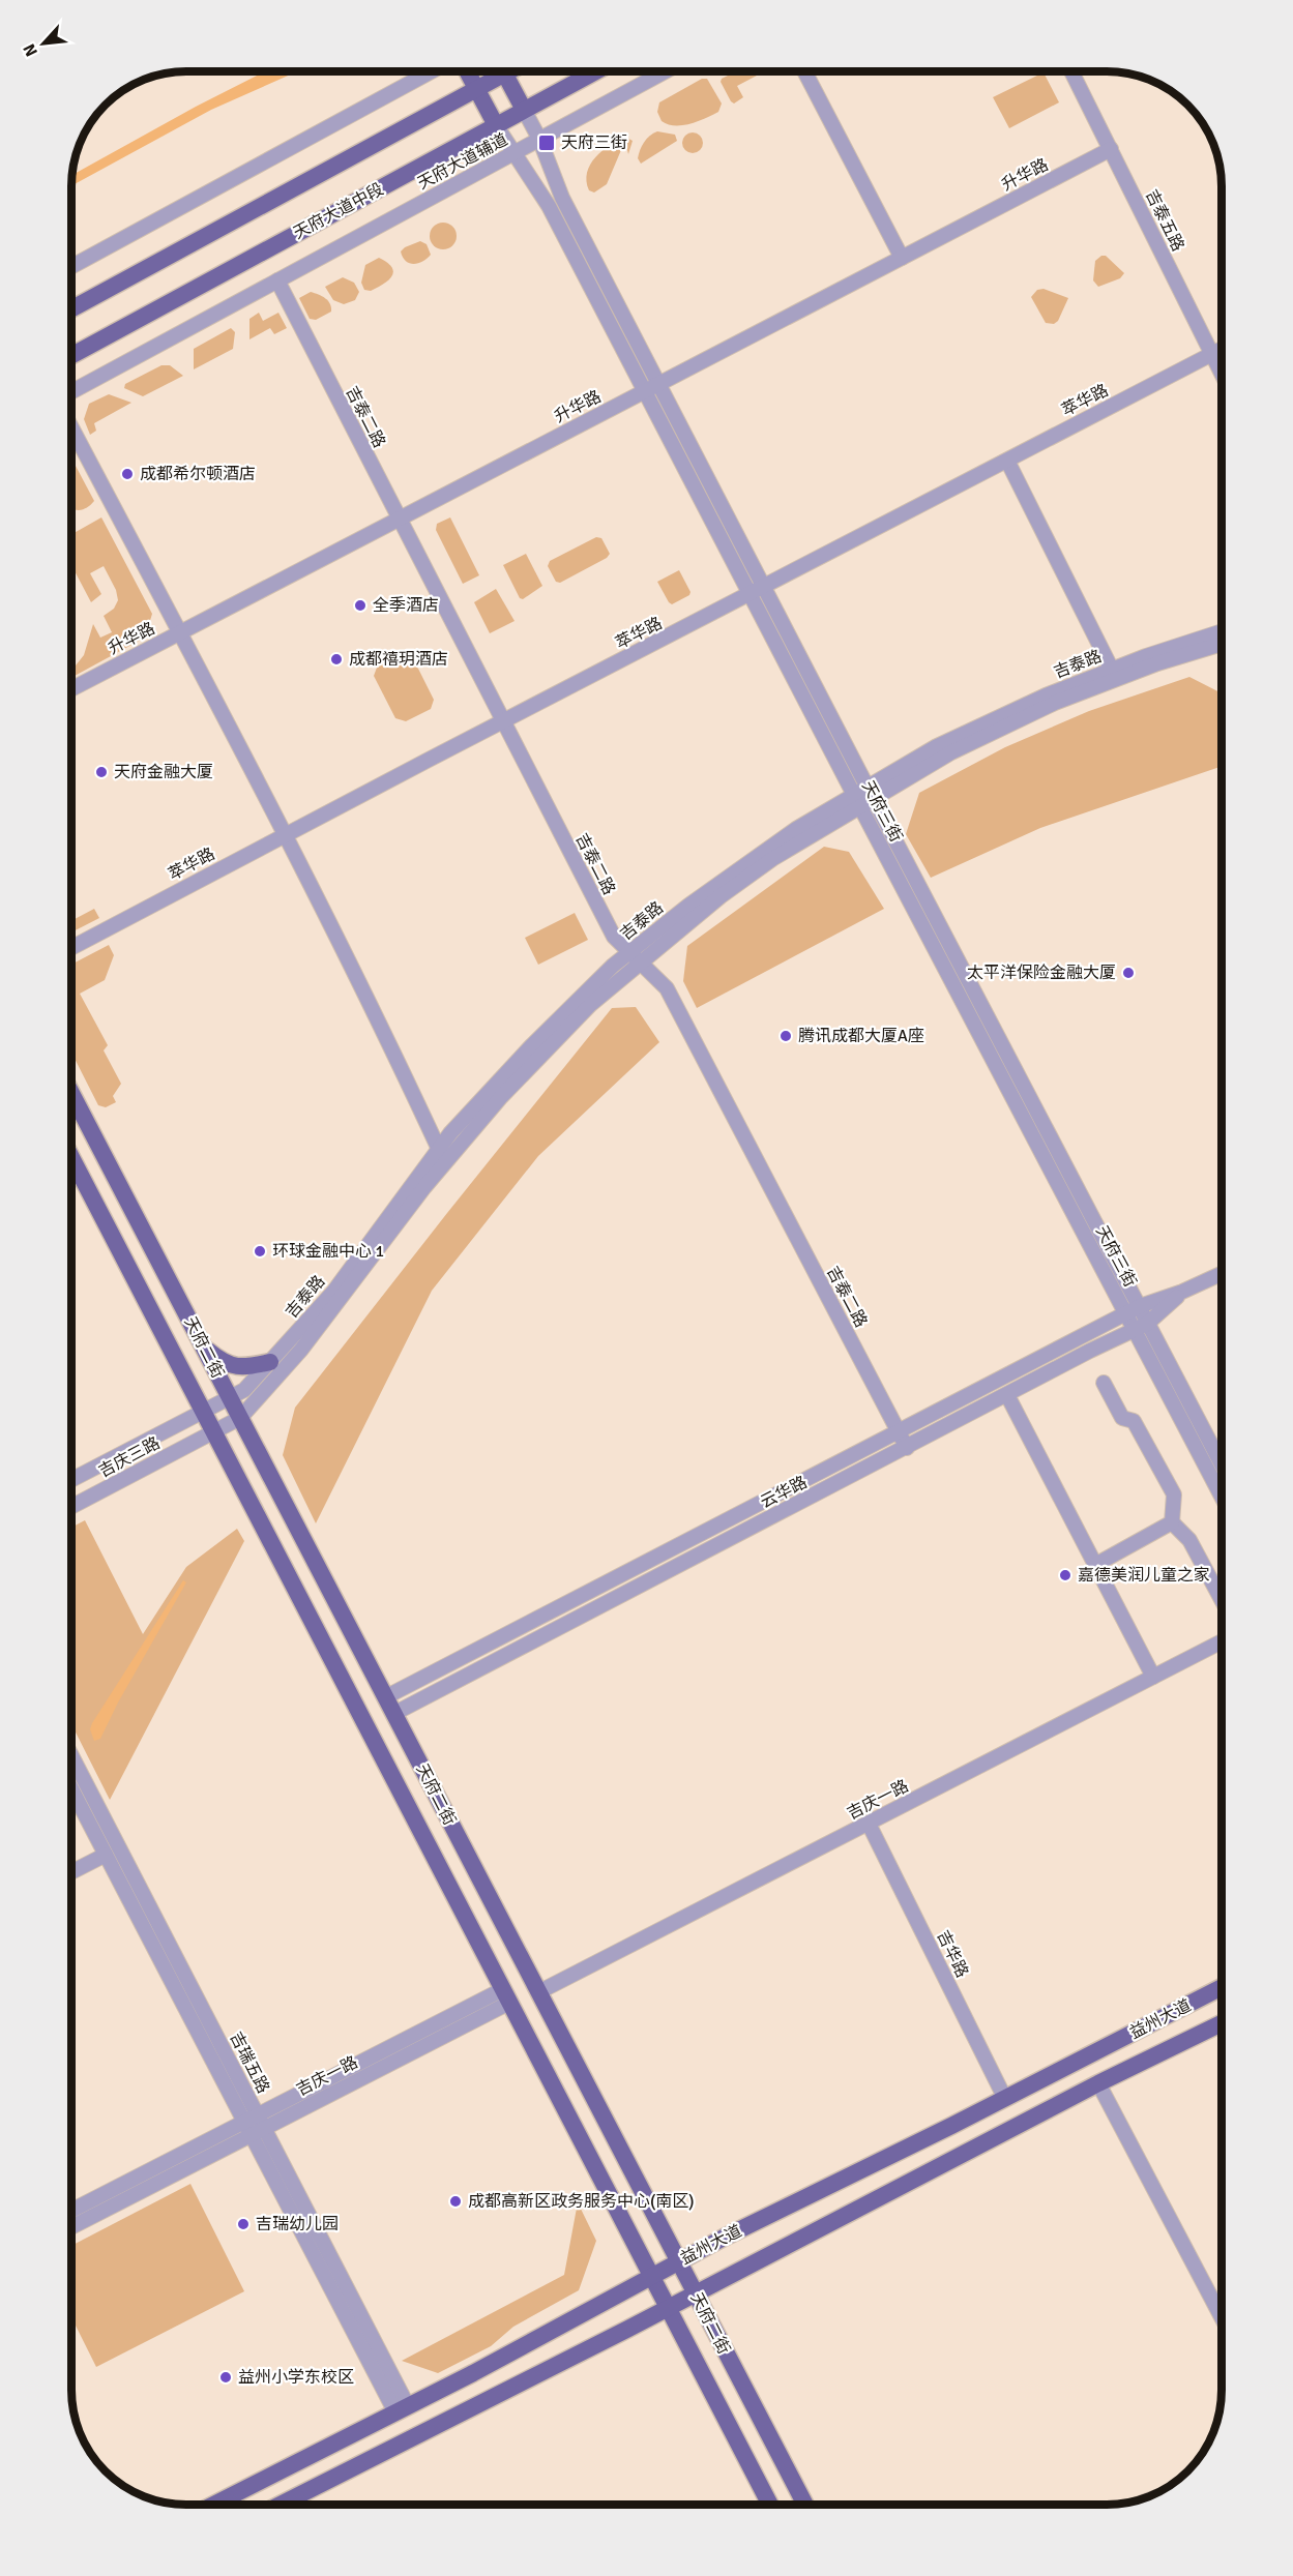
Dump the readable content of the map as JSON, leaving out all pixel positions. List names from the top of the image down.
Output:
{
  "streets": {
    "main road": ["天府大道中段", "天府二街", "益州大道"],
    "street": [
      "天府大道辅道",
      "升华路",
      "吉泰五路",
      "萃华路",
      "吉泰二路",
      "吉泰路",
      "天府三街",
      "吉庆三路",
      "云华路",
      "吉庆一路",
      "吉华路",
      "吉瑞五路"
    ]
  },
  "crossings": [
    ["天府大道辅道", "吉泰二路"],
    ["天府大道辅道", "天府三街"],
    ["升华路", "吉泰五路"],
    ["升华路", "吉泰二路"],
    ["升华路", "天府三街"],
    ["天府大道中段", "天府三街"],
    ["吉泰五路", "萃华路"],
    ["萃华路", "吉泰二路"],
    ["萃华路", "天府三街"],
    ["吉泰二路", "吉泰路"],
    ["吉泰二路", "云华路"],
    ["吉泰路", "天府三街"],
    ["吉泰路", "天府二街"],
    ["吉泰路", "吉庆三路"],
    ["天府三街", "云华路"],
    ["天府二街", "吉庆三路"],
    ["天府二街", "云华路"],
    ["天府二街", "吉庆一路"],
    ["天府二街", "益州大道"],
    ["吉庆一路", "吉华路"],
    ["吉庆一路", "吉瑞五路"],
    ["吉华路", "益州大道"],
    ["益州大道", "吉瑞五路"]
  ],
  "places": {
    "transit": ["天府三街"],
    "other": [
      "成都希尔顿酒店",
      "全季酒店",
      "成都禧玥酒店",
      "天府金融大厦",
      "太平洋保险金融大厦",
      "腾讯成都大厦A座",
      "环球金融中心 1",
      "嘉德美润儿童之家",
      "成都高新区政务服务中心(南区)",
      "吉瑞幼儿园",
      "益州小学东校区"
    ]
  },
  "north": "bottom left"
}
